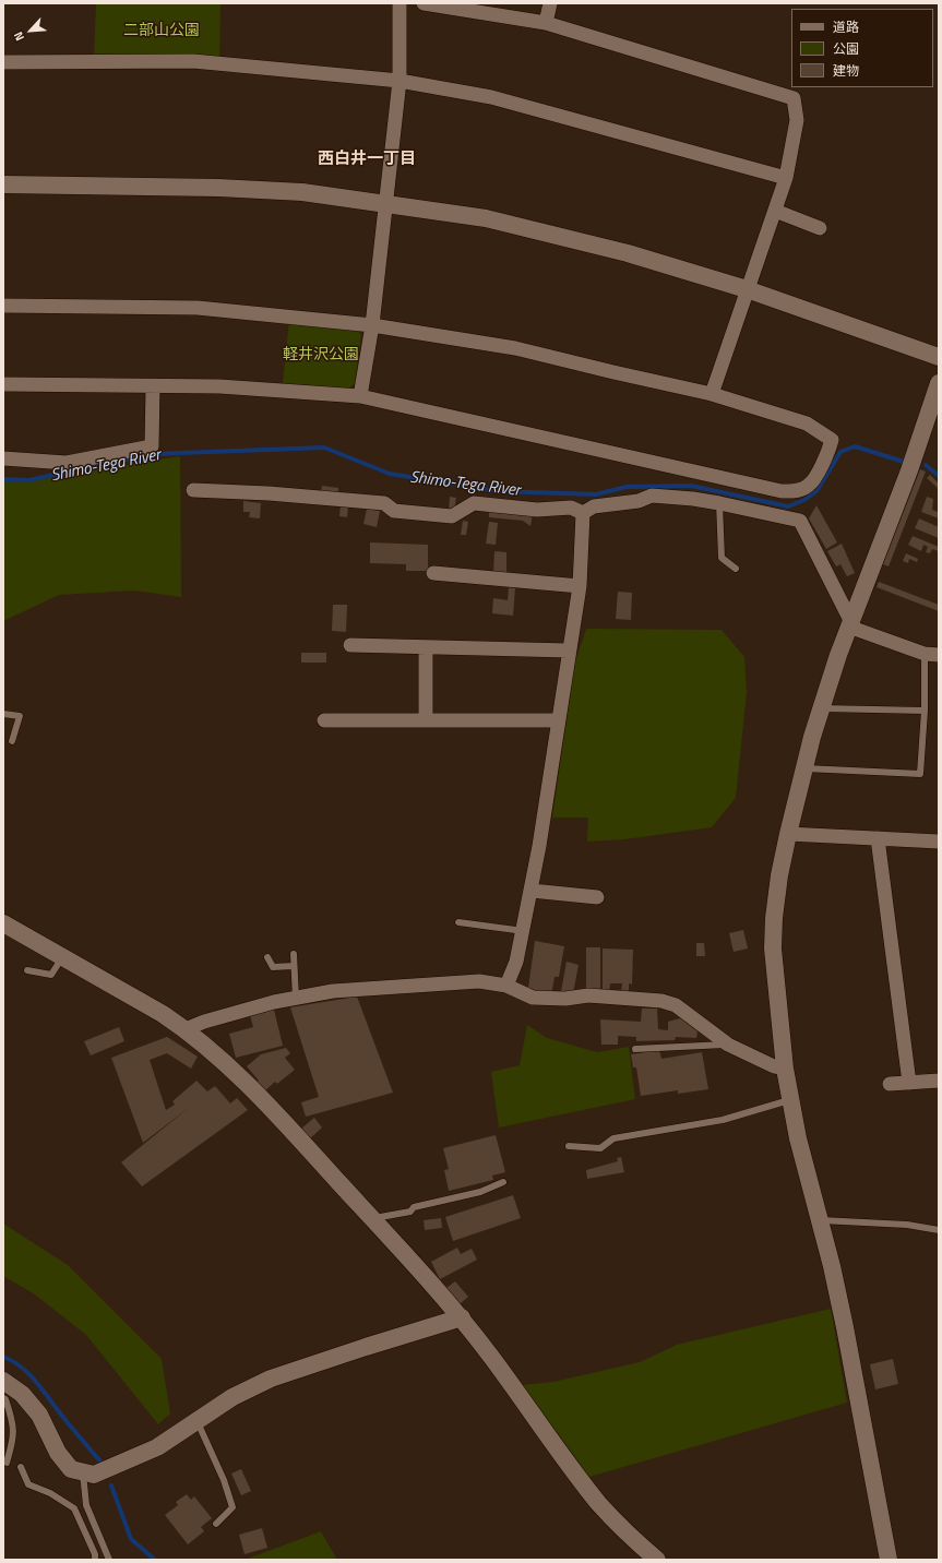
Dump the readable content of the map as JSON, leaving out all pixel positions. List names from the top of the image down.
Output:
{
  "districts": ["西白井一丁目"],
  "water": ["Shimo-Tega River"],
  "parks": ["二部山公園", "軽井沢公園"],
  "legend": ["道路", "公園", "建物"],
  "north": "bottom left"
}
